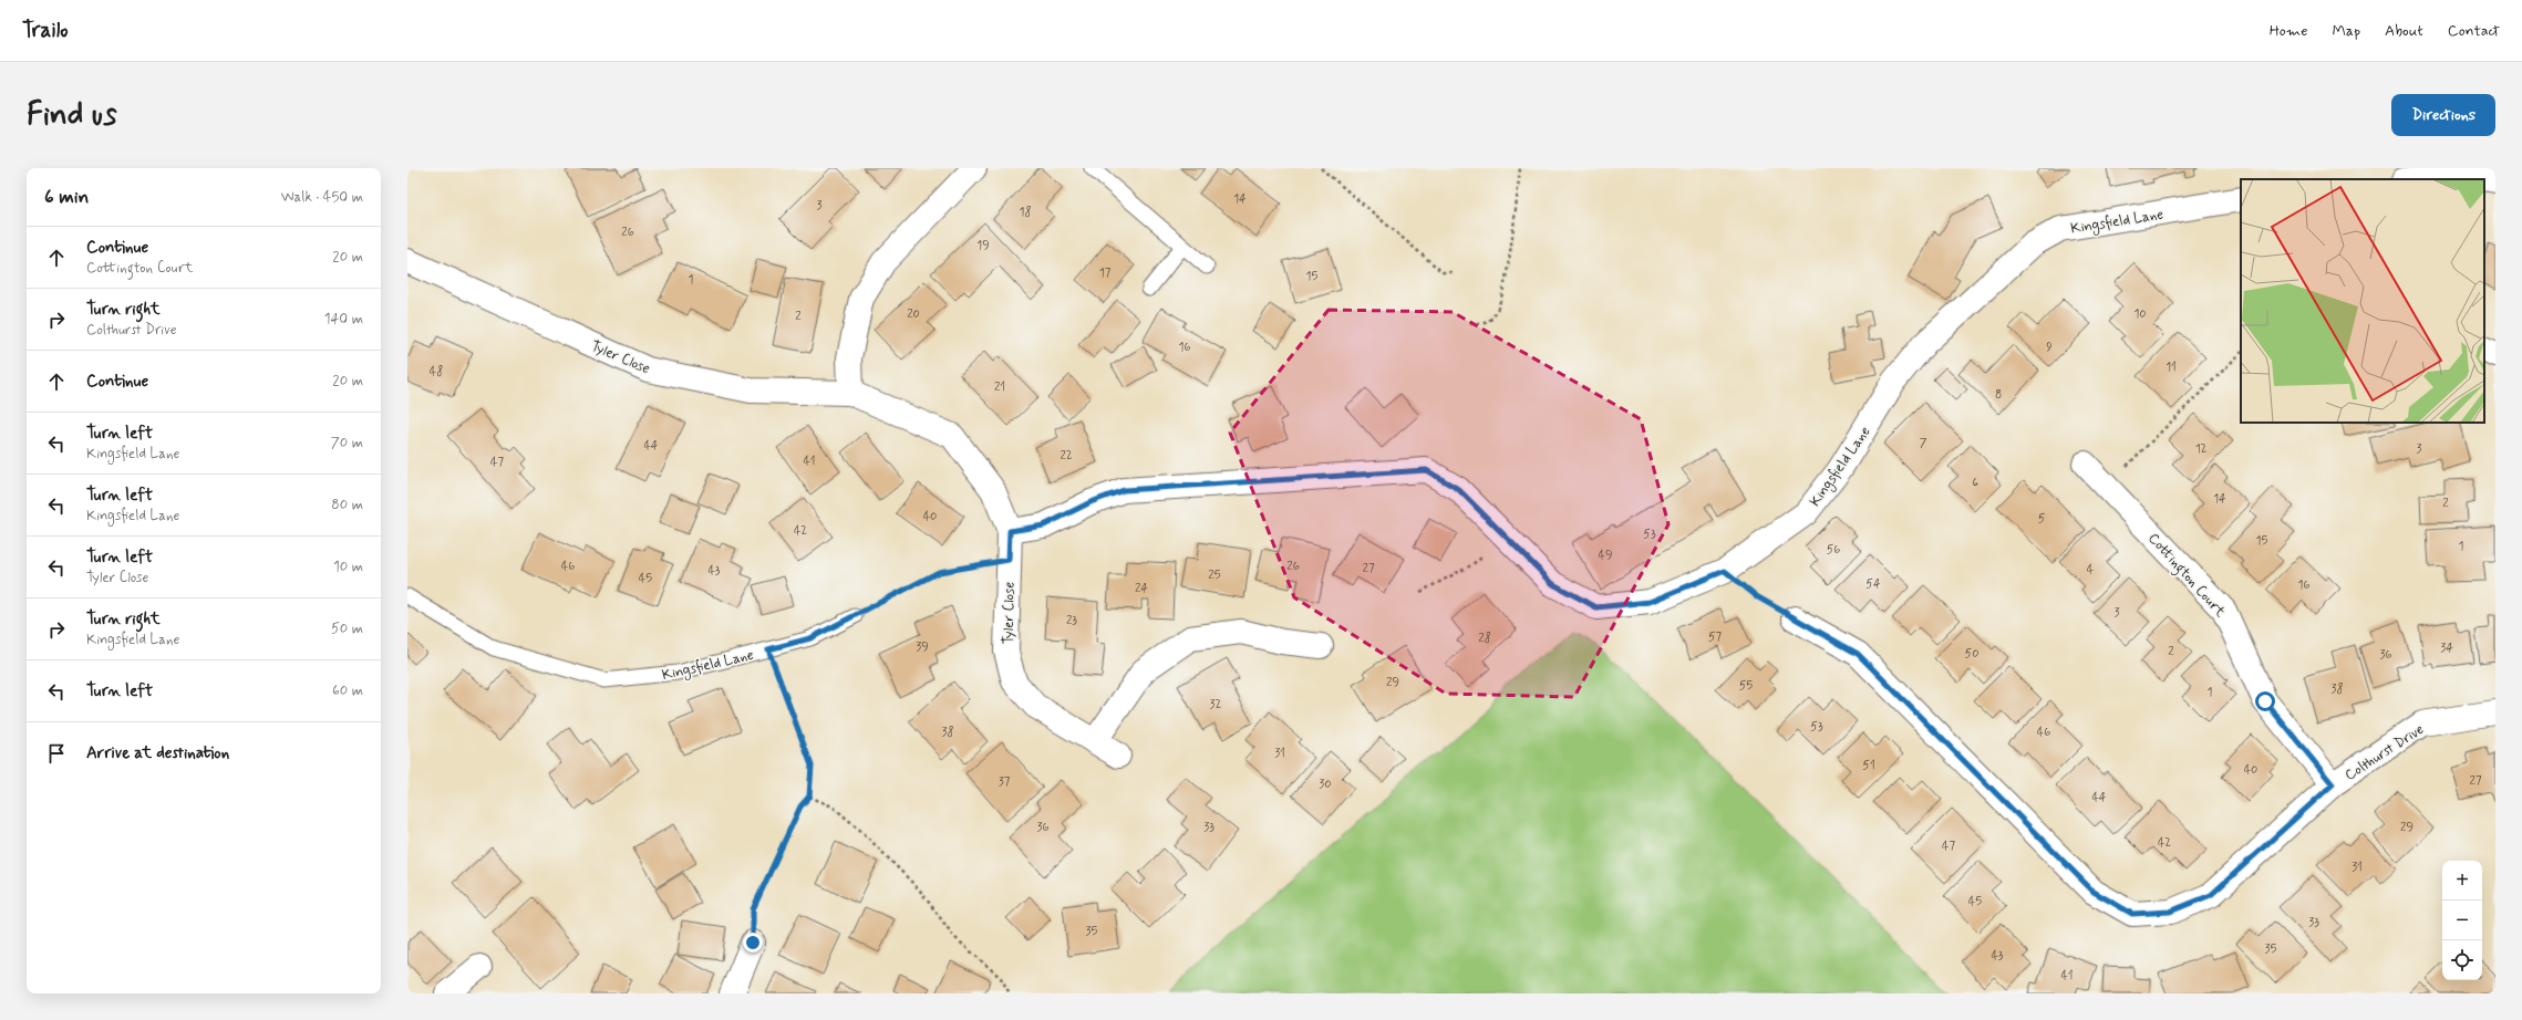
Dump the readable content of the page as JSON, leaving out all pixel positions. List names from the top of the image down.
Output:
{
  "streets": {
    "street": [
      "Kingsfield Lane",
      "Tyler Close",
      "Cottington Court",
      "Colthurst Drive"
    ]
  },
  "crossings": [
    ["Kingsfield Lane", "Tyler Close"],
    ["Cottington Court", "Colthurst Drive"]
  ],
  "house_numbers": [
    "14",
    "3",
    "18",
    "26",
    "19",
    "17",
    "15",
    "1",
    "20",
    "10",
    "2",
    "16",
    "9",
    "11",
    "48",
    "21",
    "8",
    "7",
    "44",
    "12",
    "3",
    "22",
    "41",
    "47",
    "6",
    "14",
    "2",
    "40",
    "5",
    "42",
    "53",
    "15",
    "1",
    "56",
    "49",
    "46",
    "26",
    "27",
    "4",
    "43",
    "25",
    "45",
    "54",
    "16",
    "24",
    "3",
    "23",
    "57",
    "28",
    "39",
    "34",
    "2",
    "50",
    "36",
    "29",
    "55",
    "38",
    "1",
    "32",
    "53",
    "38",
    "46",
    "31",
    "51",
    "40",
    "27",
    "37",
    "30",
    "44",
    "36",
    "33",
    "29",
    "42",
    "47",
    "31",
    "45",
    "33",
    "35",
    "35",
    "43",
    "41"
  ],
  "page": {
    "header": "Trailo",
    "nav": [
      "Home",
      "Map",
      "About",
      "Contact"
    ],
    "buttons": "Directions",
    "title": "Find us",
    "heading": ["6 min", "Walk · 450 m"],
    "list": [
      ["Continue", "Cottington Court", "20 m"],
      ["Turn right", "Colthurst Drive", "140 m"],
      ["Continue", "20 m"],
      ["Turn left", "Kingsfield Lane", "70 m"],
      ["Turn left", "Kingsfield Lane", "80 m"],
      ["Turn left", "Tyler Close", "10 m"],
      ["Turn right", "Kingsfield Lane", "50 m"],
      ["Turn left", "60 m"],
      "Arrive at destination"
    ],
    "map_buttons": ["+", "−"]
  }
}
